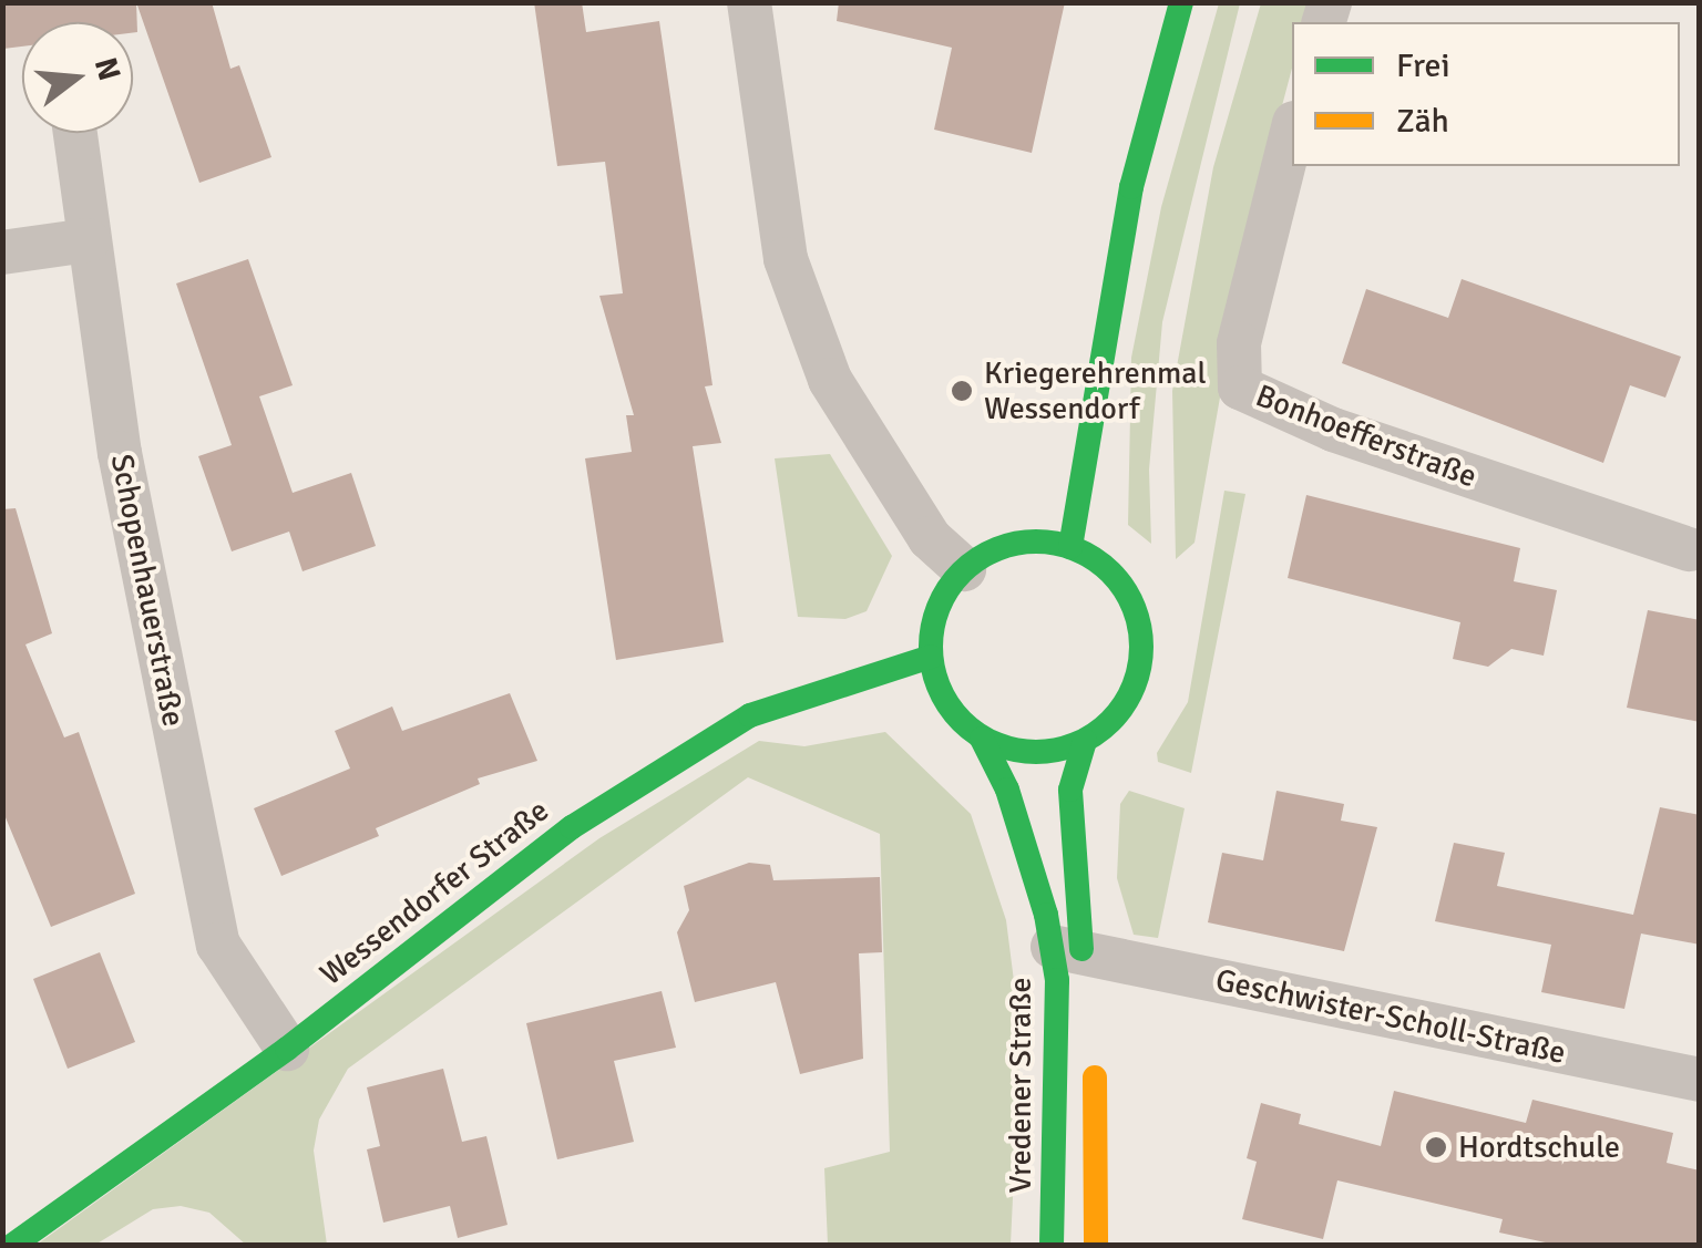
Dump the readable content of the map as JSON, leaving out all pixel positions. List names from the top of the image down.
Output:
{
  "streets": {
    "street": [
      "Bonhoefferstraße",
      "Schopenhauerstraße",
      "Wessendorfer Straße",
      "Geschwister-Scholl-Straße",
      "Vredener Straße"
    ]
  },
  "crossings": [
    ["Schopenhauerstraße", "Wessendorfer Straße"],
    ["Wessendorfer Straße", "Vredener Straße"],
    ["Geschwister-Scholl-Straße", "Vredener Straße"]
  ],
  "places": ["Kriegerehrenmal Wessendorf", "Hordtschule"],
  "legend": ["Frei", "Zäh"],
  "north": "right"
}
